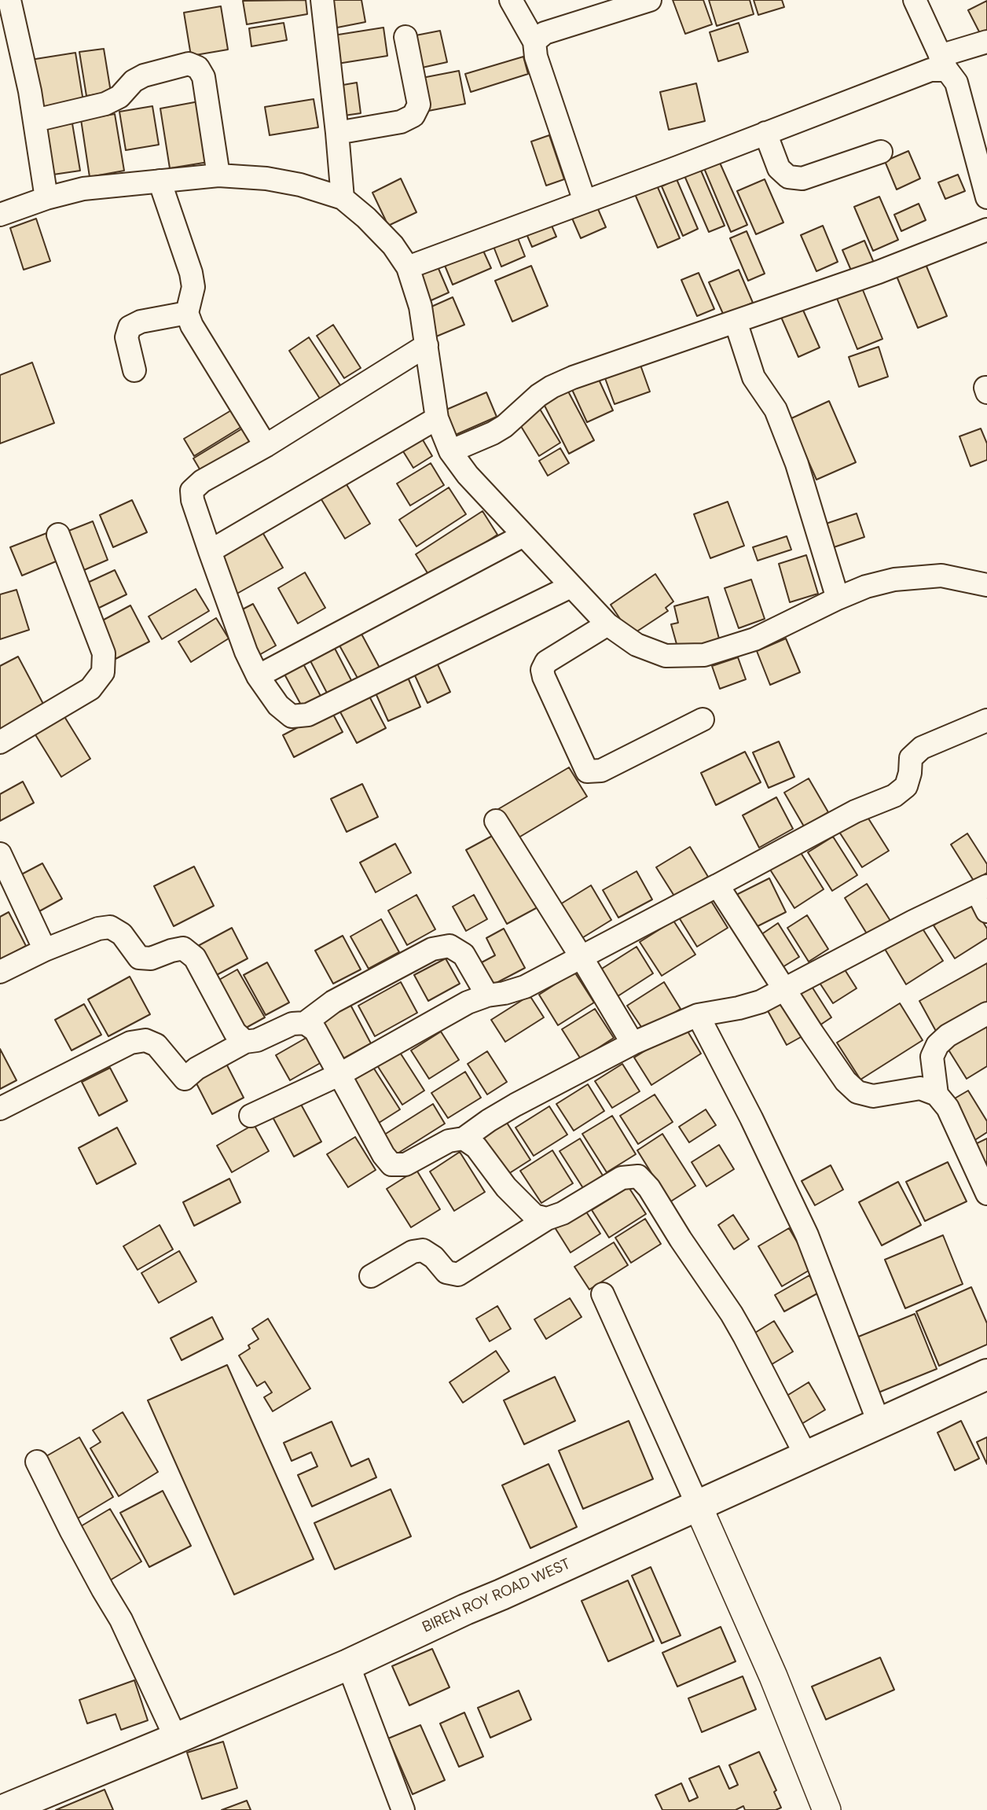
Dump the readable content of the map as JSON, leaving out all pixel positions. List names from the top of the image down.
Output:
{
  "streets": {
    "main road": ["BIREN ROY ROAD WEST"]
  }
}
